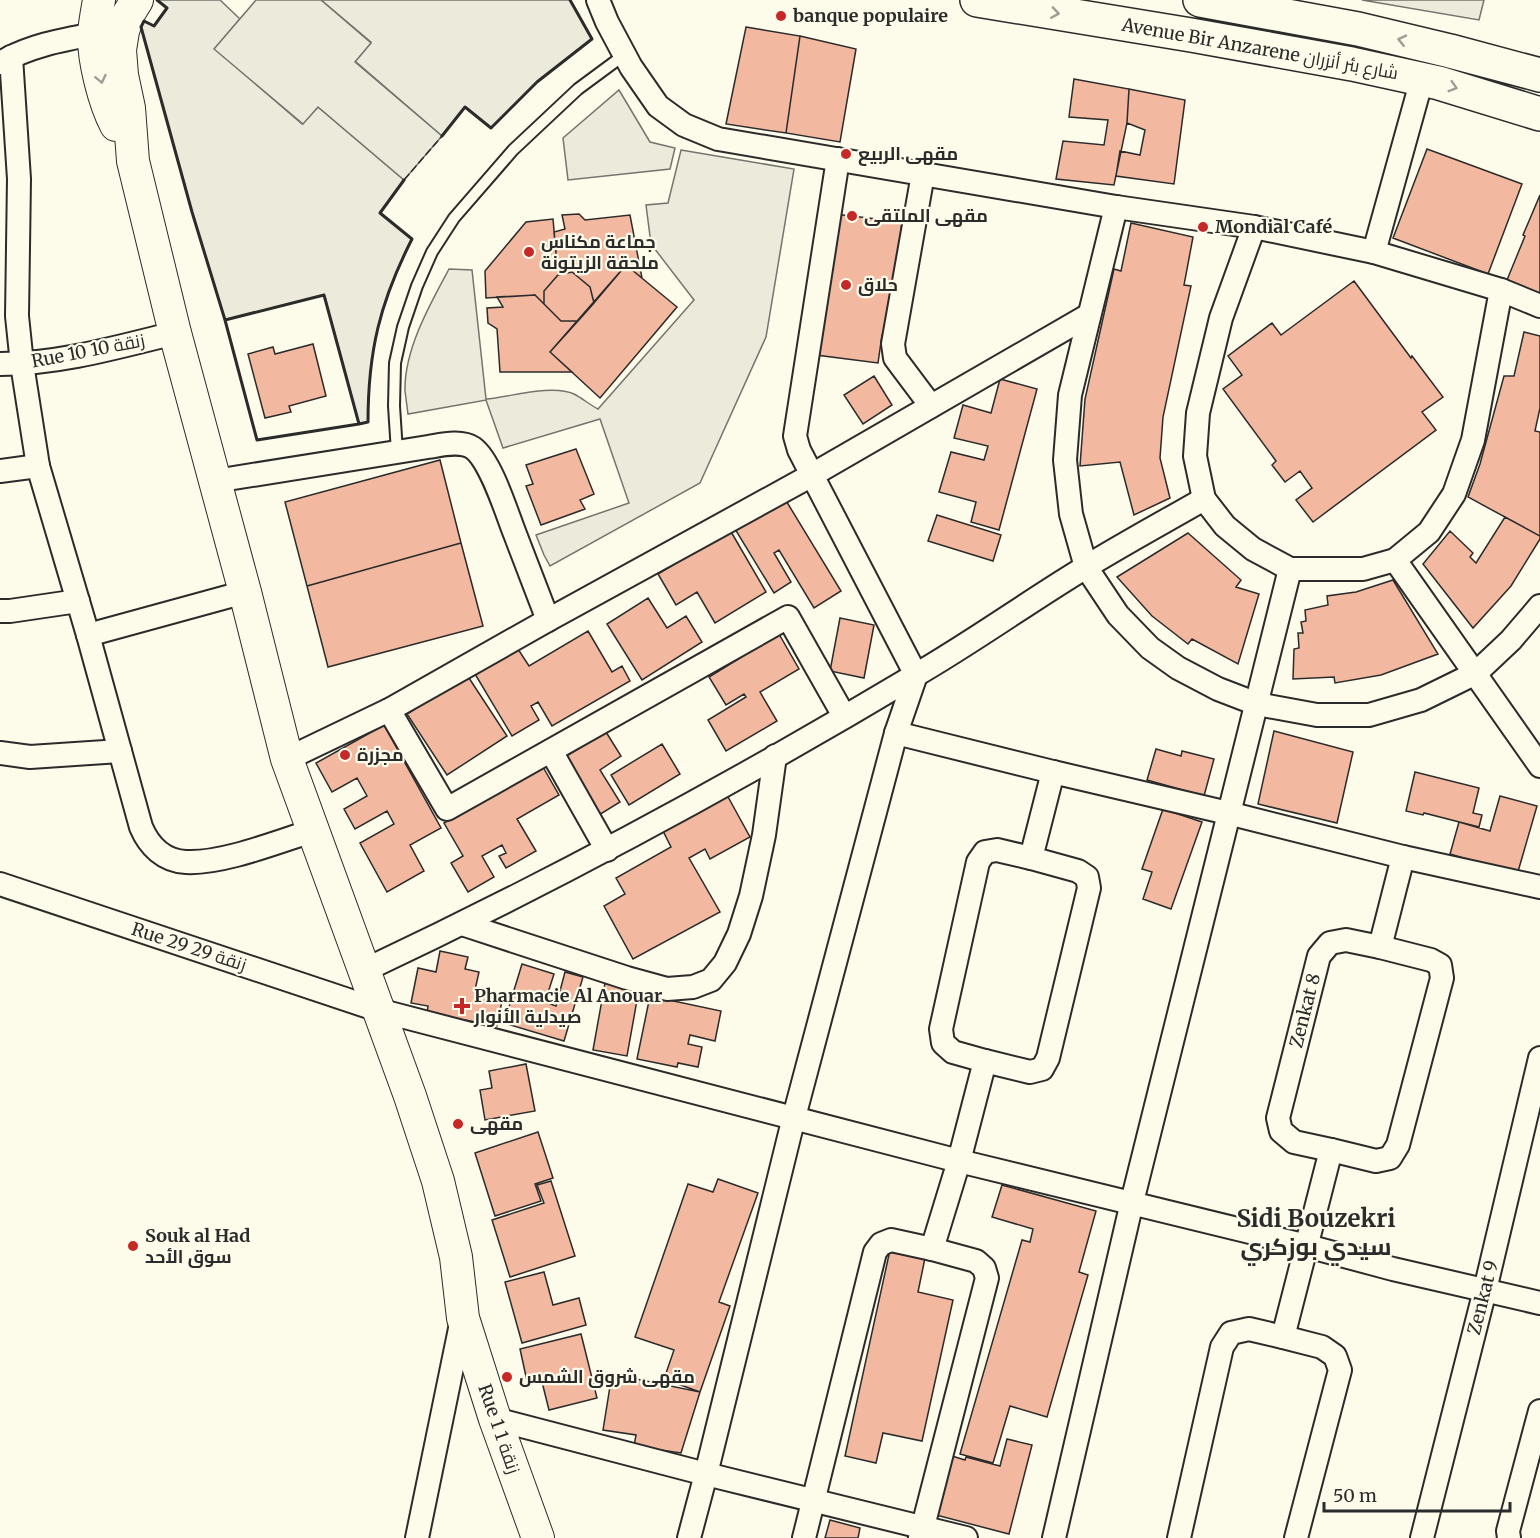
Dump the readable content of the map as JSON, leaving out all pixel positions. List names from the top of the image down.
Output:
{
  "streets": {
    "main road": ["Avenue Bir Anzarene شارع بئر أنزران"],
    "street": [
      "Rue 10 زنقة 10",
      "Rue 29 زنقة 29",
      "Zenkat 8",
      "Zenkat 9",
      "Rue 1 زنقة 1"
    ]
  },
  "crossings": [
    ["Rue 10 زنقة 10", "Rue 1 زنقة 1"],
    ["Rue 29 زنقة 29", "Zenkat 9"],
    ["Rue 29 زنقة 29", "Rue 1 زنقة 1"]
  ],
  "districts": ["Sidi Bouzekri سيدي بوزكري"],
  "places": {
    "other": [
      "banque populaire",
      "مقهى الربيع",
      "مقهى الملتقى",
      "Mondial Café",
      "جماعة مكناس ملحقة الزيتونة",
      "حلاق",
      "مجزرة",
      "مقهى",
      "Souk al Had سوق الأحد",
      "مقهى شروق الشمس"
    ],
    "health": ["Pharmacie Al Anouar صيدلية الأنوار"]
  },
  "scale_bar": "50 m"
}
